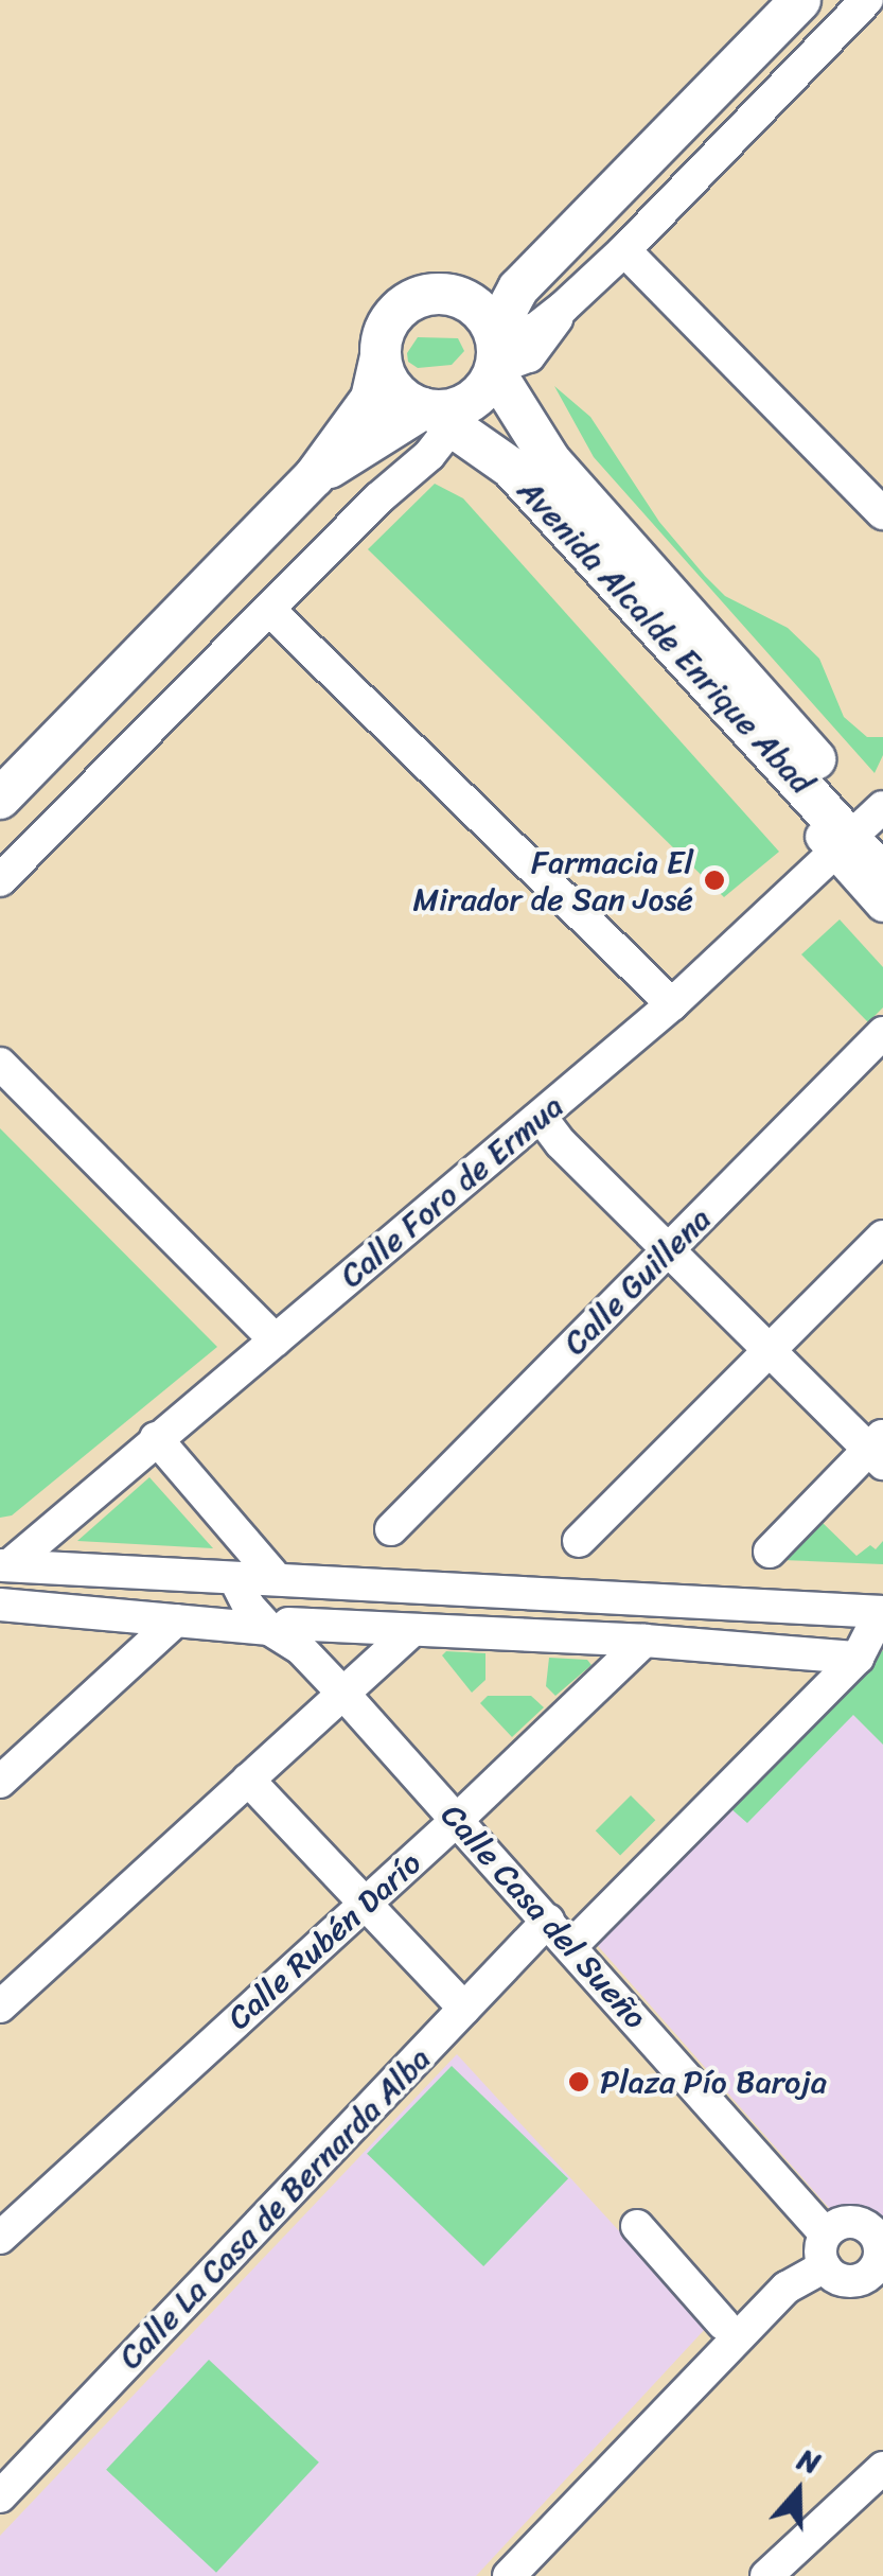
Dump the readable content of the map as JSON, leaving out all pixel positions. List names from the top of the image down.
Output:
{
  "streets": {
    "main road": ["Avenida Alcalde Enrique Abad"],
    "street": [
      "Calle Foro de Ermua",
      "Calle Guillena",
      "Calle Casa del Sueño",
      "Calle Rubén Darío",
      "Calle La Casa de Bernarda Alba"
    ]
  },
  "crossings": [
    ["Avenida Alcalde Enrique Abad", "Calle Foro de Ermua"],
    ["Calle Foro de Ermua", "Calle Casa del Sueño"],
    ["Calle Casa del Sueño", "Calle Rubén Darío"],
    ["Calle Casa del Sueño", "Calle La Casa de Bernarda Alba"]
  ],
  "places": ["Farmacia El Mirador de San José", "Plaza Pío Baroja"],
  "north": "top"
}
